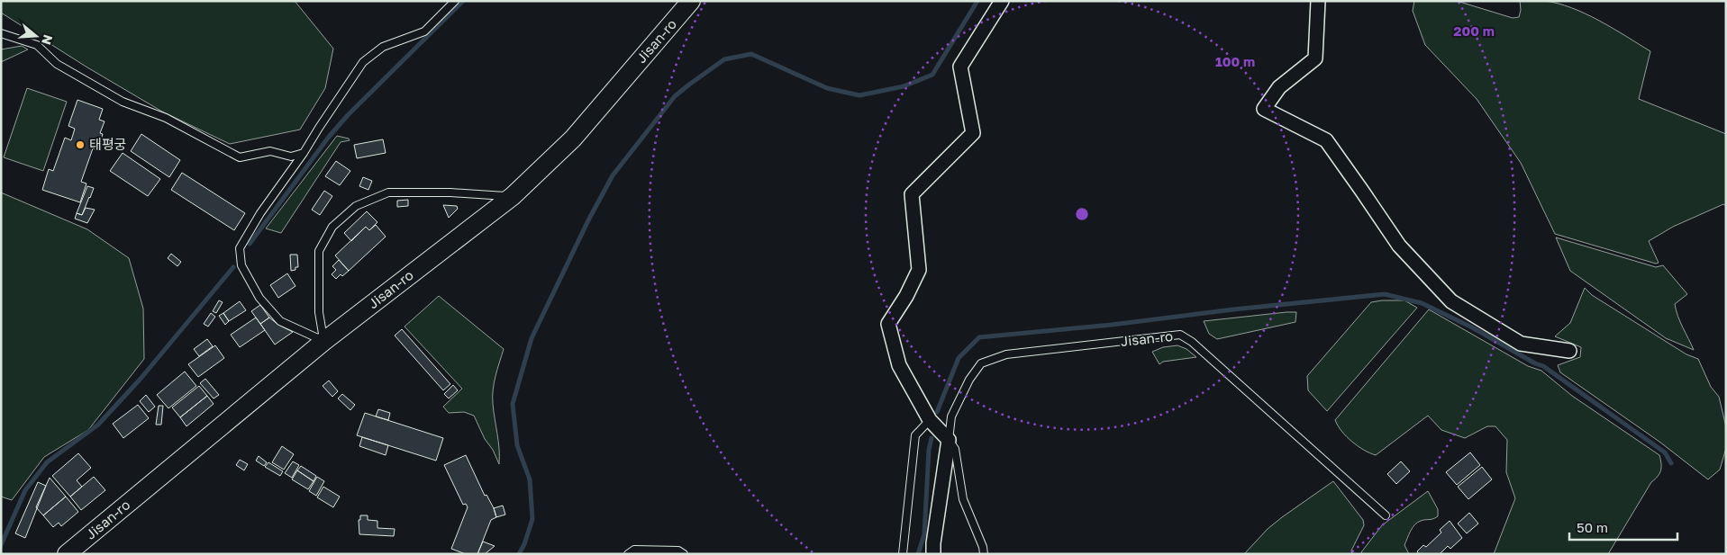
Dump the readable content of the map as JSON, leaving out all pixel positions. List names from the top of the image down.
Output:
{
  "streets": {
    "main road": ["Jisan-ro"]
  },
  "places": ["태평궁"],
  "scale_bar": "50 m",
  "north": "right",
  "rings": ["200 m", "100 m"]
}
